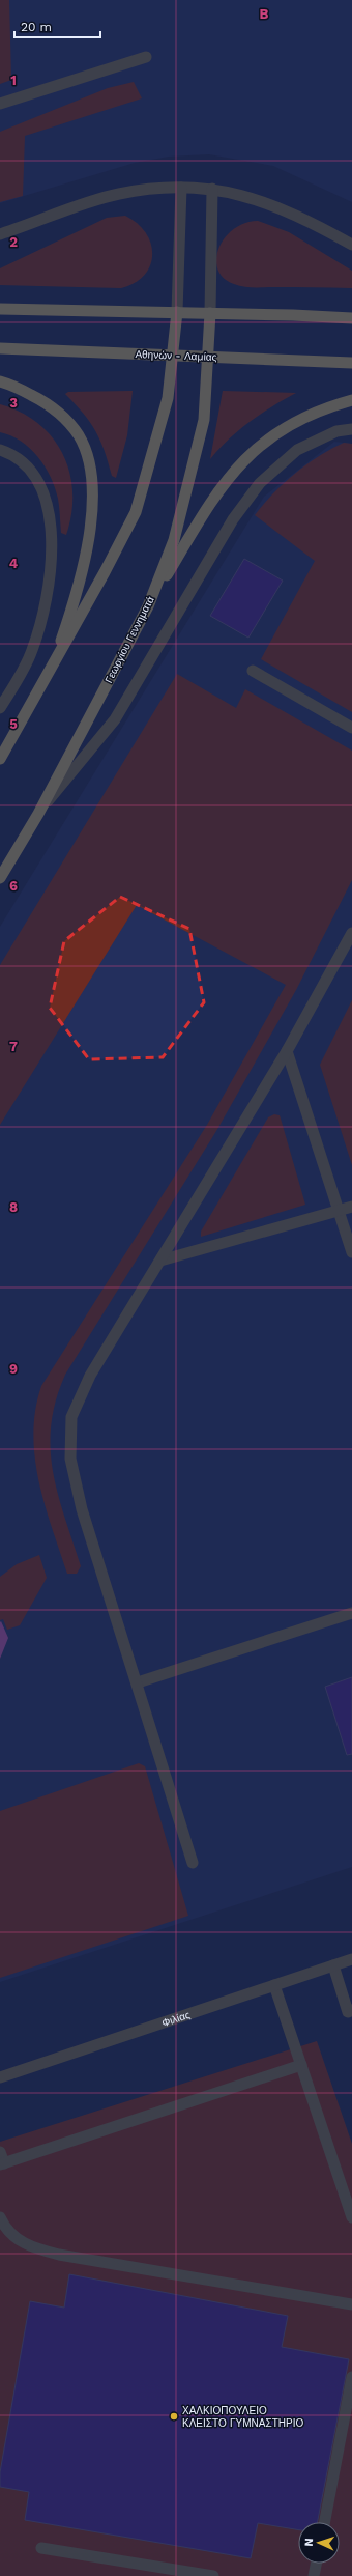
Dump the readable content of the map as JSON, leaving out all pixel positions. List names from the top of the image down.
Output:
{
  "streets": {
    "main road": ["Αθηνών - Λαμίας", "Γεωργίου Γεννηματά"],
    "street": ["Φιλίας"]
  },
  "crossings": [
    ["Αθηνών - Λαμίας", "Γεωργίου Γεννηματά"]
  ],
  "places": ["ΧΑΛΚΙΟΠΟΥΛΕΙΟ ΚΛΕΙΣΤΟ ΓΥΜΝΑΣΤΗΡΙΟ"],
  "scale_bar": "20 m",
  "north": "left",
  "grid": {
    "columns": ["B"],
    "rows": [
      "1",
      "2",
      "3",
      "4",
      "5",
      "6",
      "7",
      "8",
      "9"
    ]
  }
}
